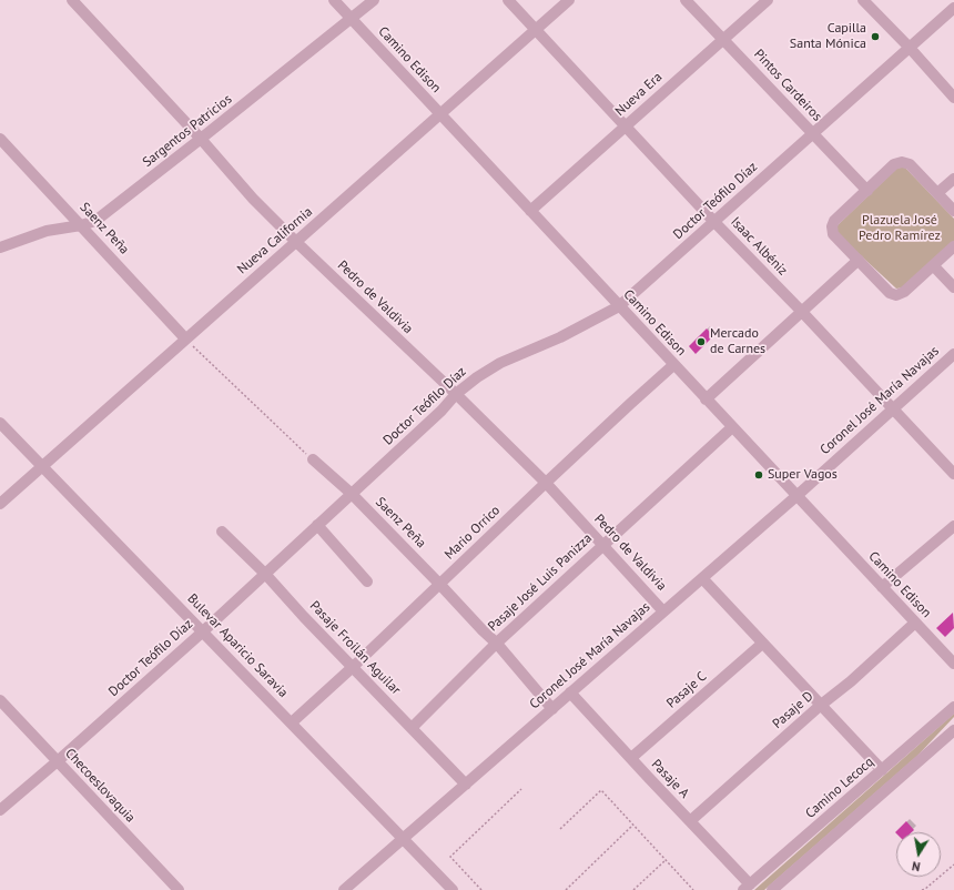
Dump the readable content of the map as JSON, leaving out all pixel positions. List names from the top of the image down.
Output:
{
  "streets": {
    "street": [
      "Camino Edison",
      "Pintos Cardeiros",
      "Nueva Era",
      "Sargentos Patricios",
      "Doctor Teófilo Díaz",
      "Saenz Peña",
      "Nueva California",
      "Isaac Albéniz",
      "Pedro de Valdivia",
      "Coronel José María Navajas",
      "Mario Orrico",
      "Pasaje José Luis Panizza",
      "Bulevar Aparicio Saravia",
      "Pasaje Froilán Aguilar",
      "Pasaje C",
      "Pasaje D",
      "Pasaje A",
      "Checoeslovaquia",
      "Camino Lecocq"
    ]
  },
  "crossings": [
    ["Camino Edison", "Nueva Era"],
    ["Camino Edison", "Sargentos Patricios"],
    ["Camino Edison", "Doctor Teófilo Díaz"],
    ["Camino Edison", "Nueva California"],
    ["Camino Edison", "Coronel José María Navajas"],
    ["Camino Edison", "Mario Orrico"],
    ["Camino Edison", "Pasaje José Luis Panizza"],
    ["Camino Edison", "Pasaje D"],
    ["Pintos Cardeiros", "Nueva Era"],
    ["Pintos Cardeiros", "Doctor Teófilo Díaz"],
    ["Nueva Era", "Isaac Albéniz"],
    ["Sargentos Patricios", "Saenz Peña"],
    ["Sargentos Patricios", "Pedro de Valdivia"],
    ["Doctor Teófilo Díaz", "Saenz Peña"],
    ["Doctor Teófilo Díaz", "Isaac Albéniz"],
    ["Doctor Teófilo Díaz", "Pedro de Valdivia"],
    ["Doctor Teófilo Díaz", "Bulevar Aparicio Saravia"],
    ["Doctor Teófilo Díaz", "Pasaje Froilán Aguilar"],
    ["Doctor Teófilo Díaz", "Checoeslovaquia"],
    ["Saenz Peña", "Nueva California"],
    ["Saenz Peña", "Coronel José María Navajas"],
    ["Saenz Peña", "Mario Orrico"],
    ["Saenz Peña", "Pasaje José Luis Panizza"],
    ["Nueva California", "Isaac Albéniz"],
    ["Nueva California", "Pedro de Valdivia"],
    ["Nueva California", "Bulevar Aparicio Saravia"],
    ["Isaac Albéniz", "Coronel José María Navajas"],
    ["Pedro de Valdivia", "Coronel José María Navajas"],
    ["Pedro de Valdivia", "Mario Orrico"],
    ["Pedro de Valdivia", "Pasaje José Luis Panizza"],
    ["Coronel José María Navajas", "Bulevar Aparicio Saravia"],
    ["Coronel José María Navajas", "Pasaje Froilán Aguilar"],
    ["Coronel José María Navajas", "Pasaje A"],
    ["Mario Orrico", "Bulevar Aparicio Saravia"],
    ["Mario Orrico", "Pasaje Froilán Aguilar"],
    ["Pasaje José Luis Panizza", "Pasaje Froilán Aguilar"],
    ["Pasaje C", "Pasaje A"],
    ["Pasaje D", "Pasaje A"],
    ["Pasaje A", "Camino Lecocq"]
  ],
  "parks": ["Plazuela José Pedro Ramírez"],
  "places": ["Capilla Santa Mónica", "Mercado de Carnes", "Super Vagos"],
  "north": "bottom"
}
